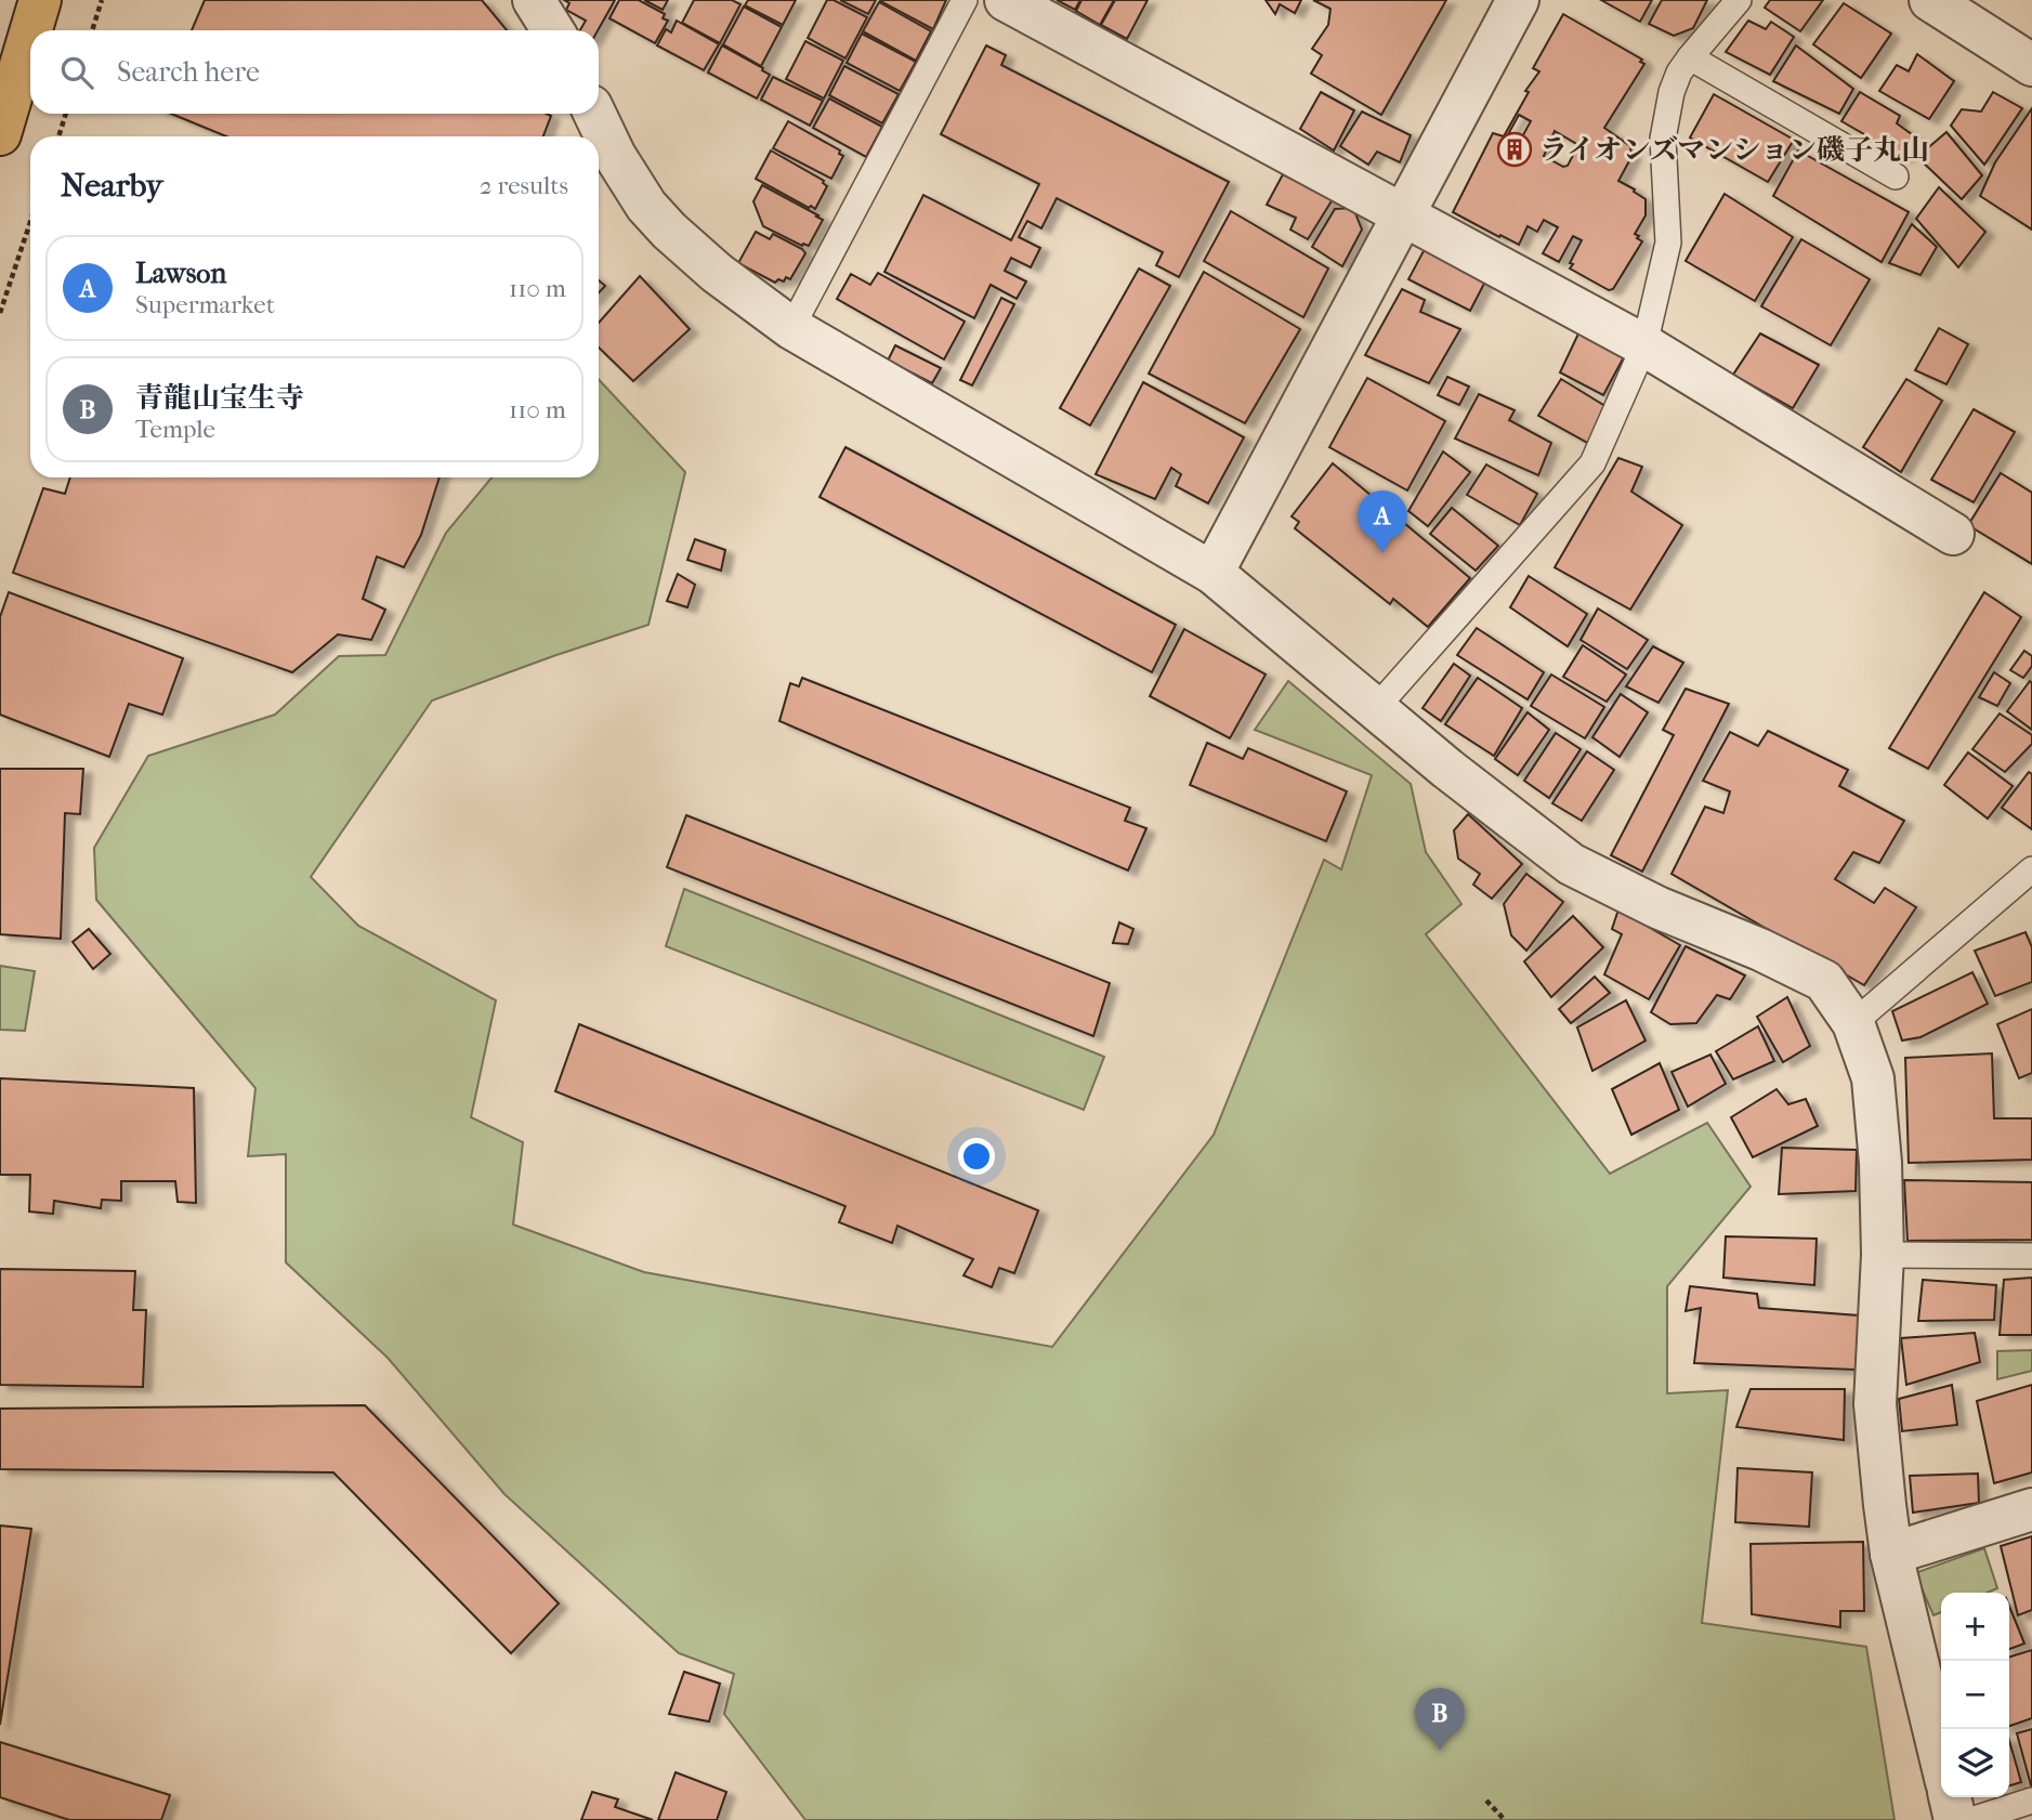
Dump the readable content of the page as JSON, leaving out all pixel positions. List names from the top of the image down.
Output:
{
  "places": {
    "building": ["ライオンズマンション磯子丸山"]
  },
  "page": {
    "search": "Search here",
    "heading": ["Nearby", "2 results"],
    "list": [
      {
        "mark": "A",
        "name": "Lawson",
        "note": "Supermarket",
        "value": "110 m"
      },
      {
        "mark": "B",
        "name": "青龍山宝生寺",
        "note": "Temple",
        "value": "110 m"
      }
    ],
    "pins": ["A", "B"],
    "map_buttons": ["+", "−"]
  }
}
